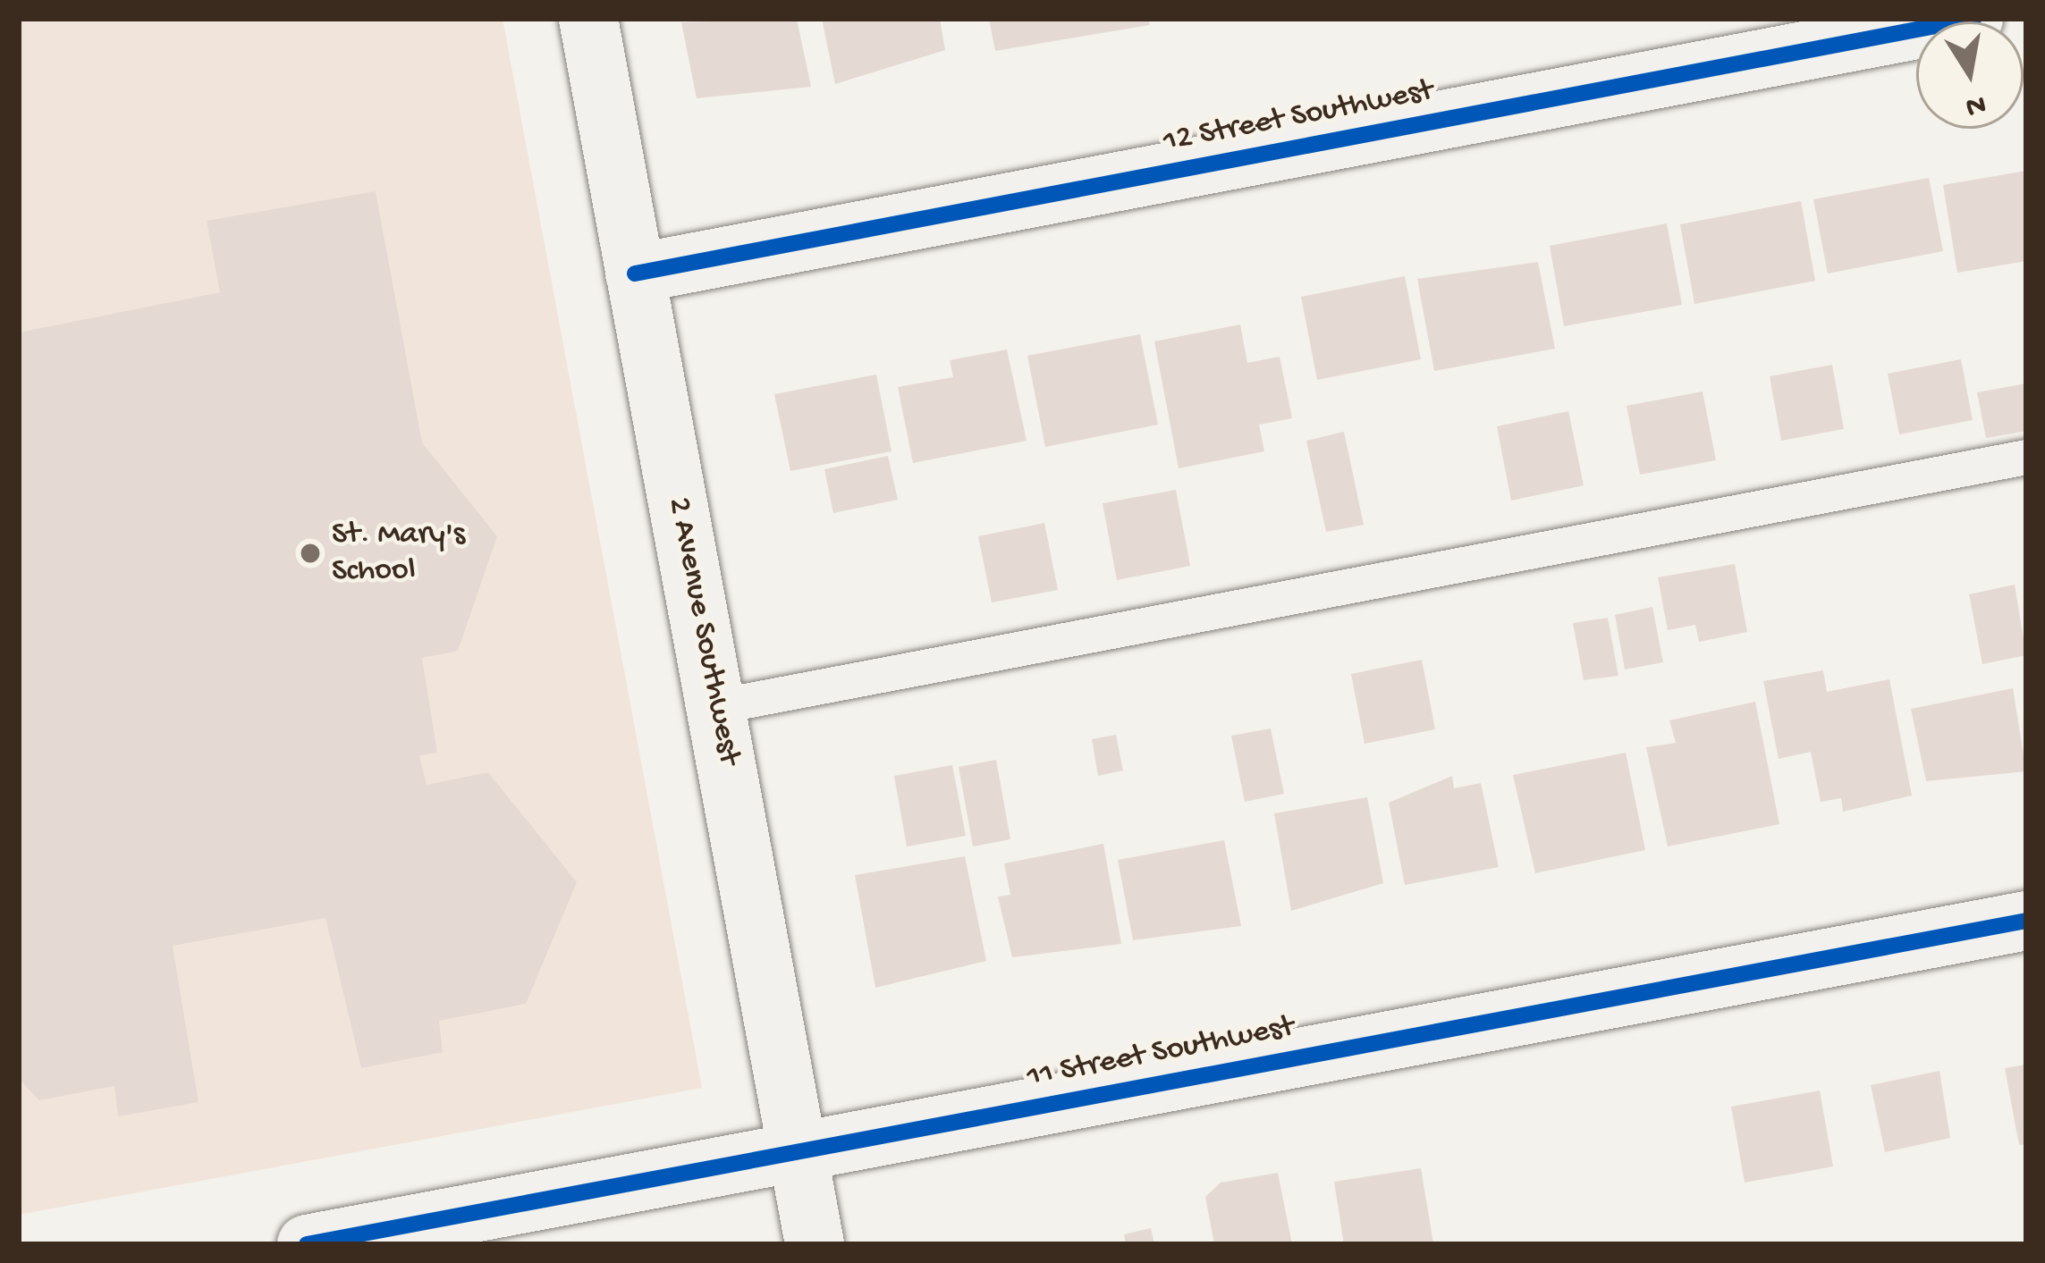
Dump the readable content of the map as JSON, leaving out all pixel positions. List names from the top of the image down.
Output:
{
  "streets": {
    "street": ["12 Street Southwest", "2 Avenue Southwest", "11 Street Southwest"]
  },
  "crossings": [
    ["12 Street Southwest", "2 Avenue Southwest"],
    ["2 Avenue Southwest", "11 Street Southwest"]
  ],
  "places": ["St. Mary's School"],
  "north": "bottom"
}
